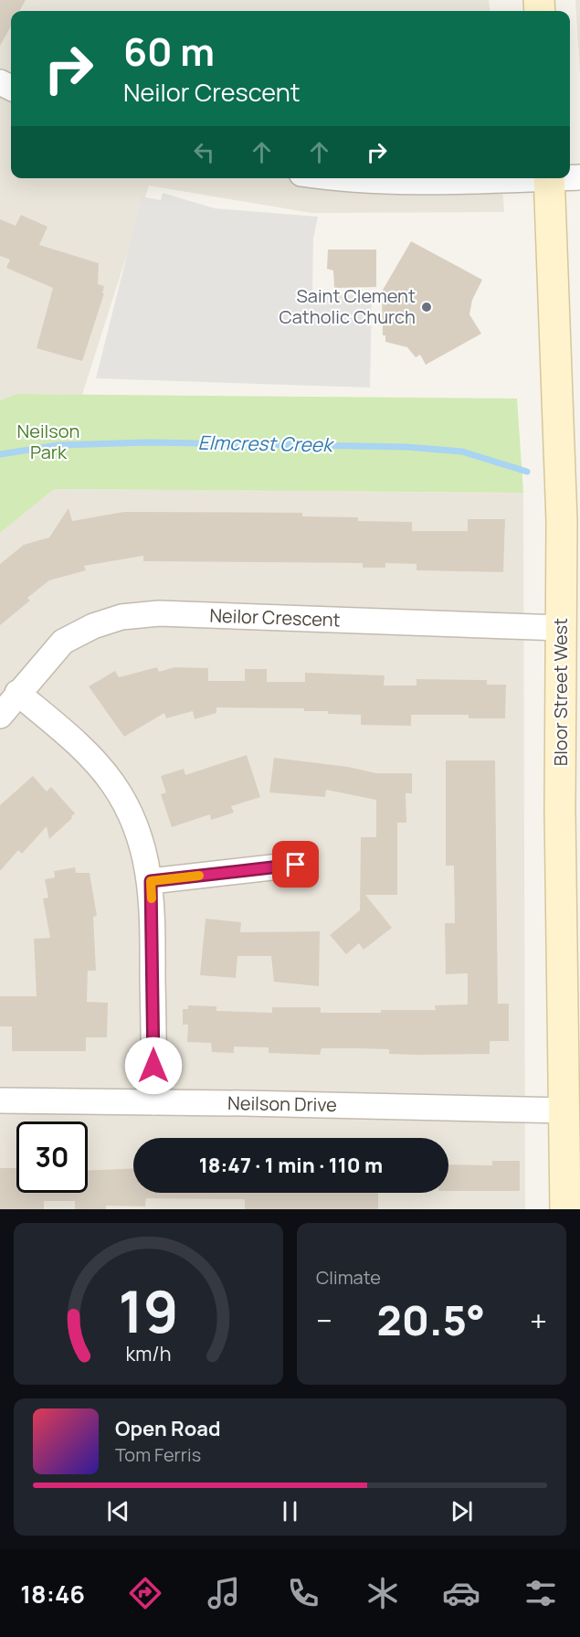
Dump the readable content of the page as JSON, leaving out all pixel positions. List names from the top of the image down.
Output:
{
  "streets": {
    "main road": ["Bloor Street West"],
    "street": ["Neilor Crescent", "Neilson Drive"]
  },
  "crossings": [
    ["Neilor Crescent", "Bloor Street West"],
    ["Bloor Street West", "Neilson Drive"]
  ],
  "water": ["Elmcrest Creek"],
  "parks": ["Neilson Park"],
  "places": ["Saint Clement Catholic Church"],
  "page": {
    "turn": ["60 m", "Neilor Crescent"],
    "limit": "30",
    "trip": "18:47 · 1 min · 110 m",
    "tile": "Climate",
    "heat": ["−", "20.5°", "+"],
    "song": ["Open Road", "Tom Ferris"],
    "tabs": "18:46",
    "gauge": ["19", "km/h"]
  }
}
